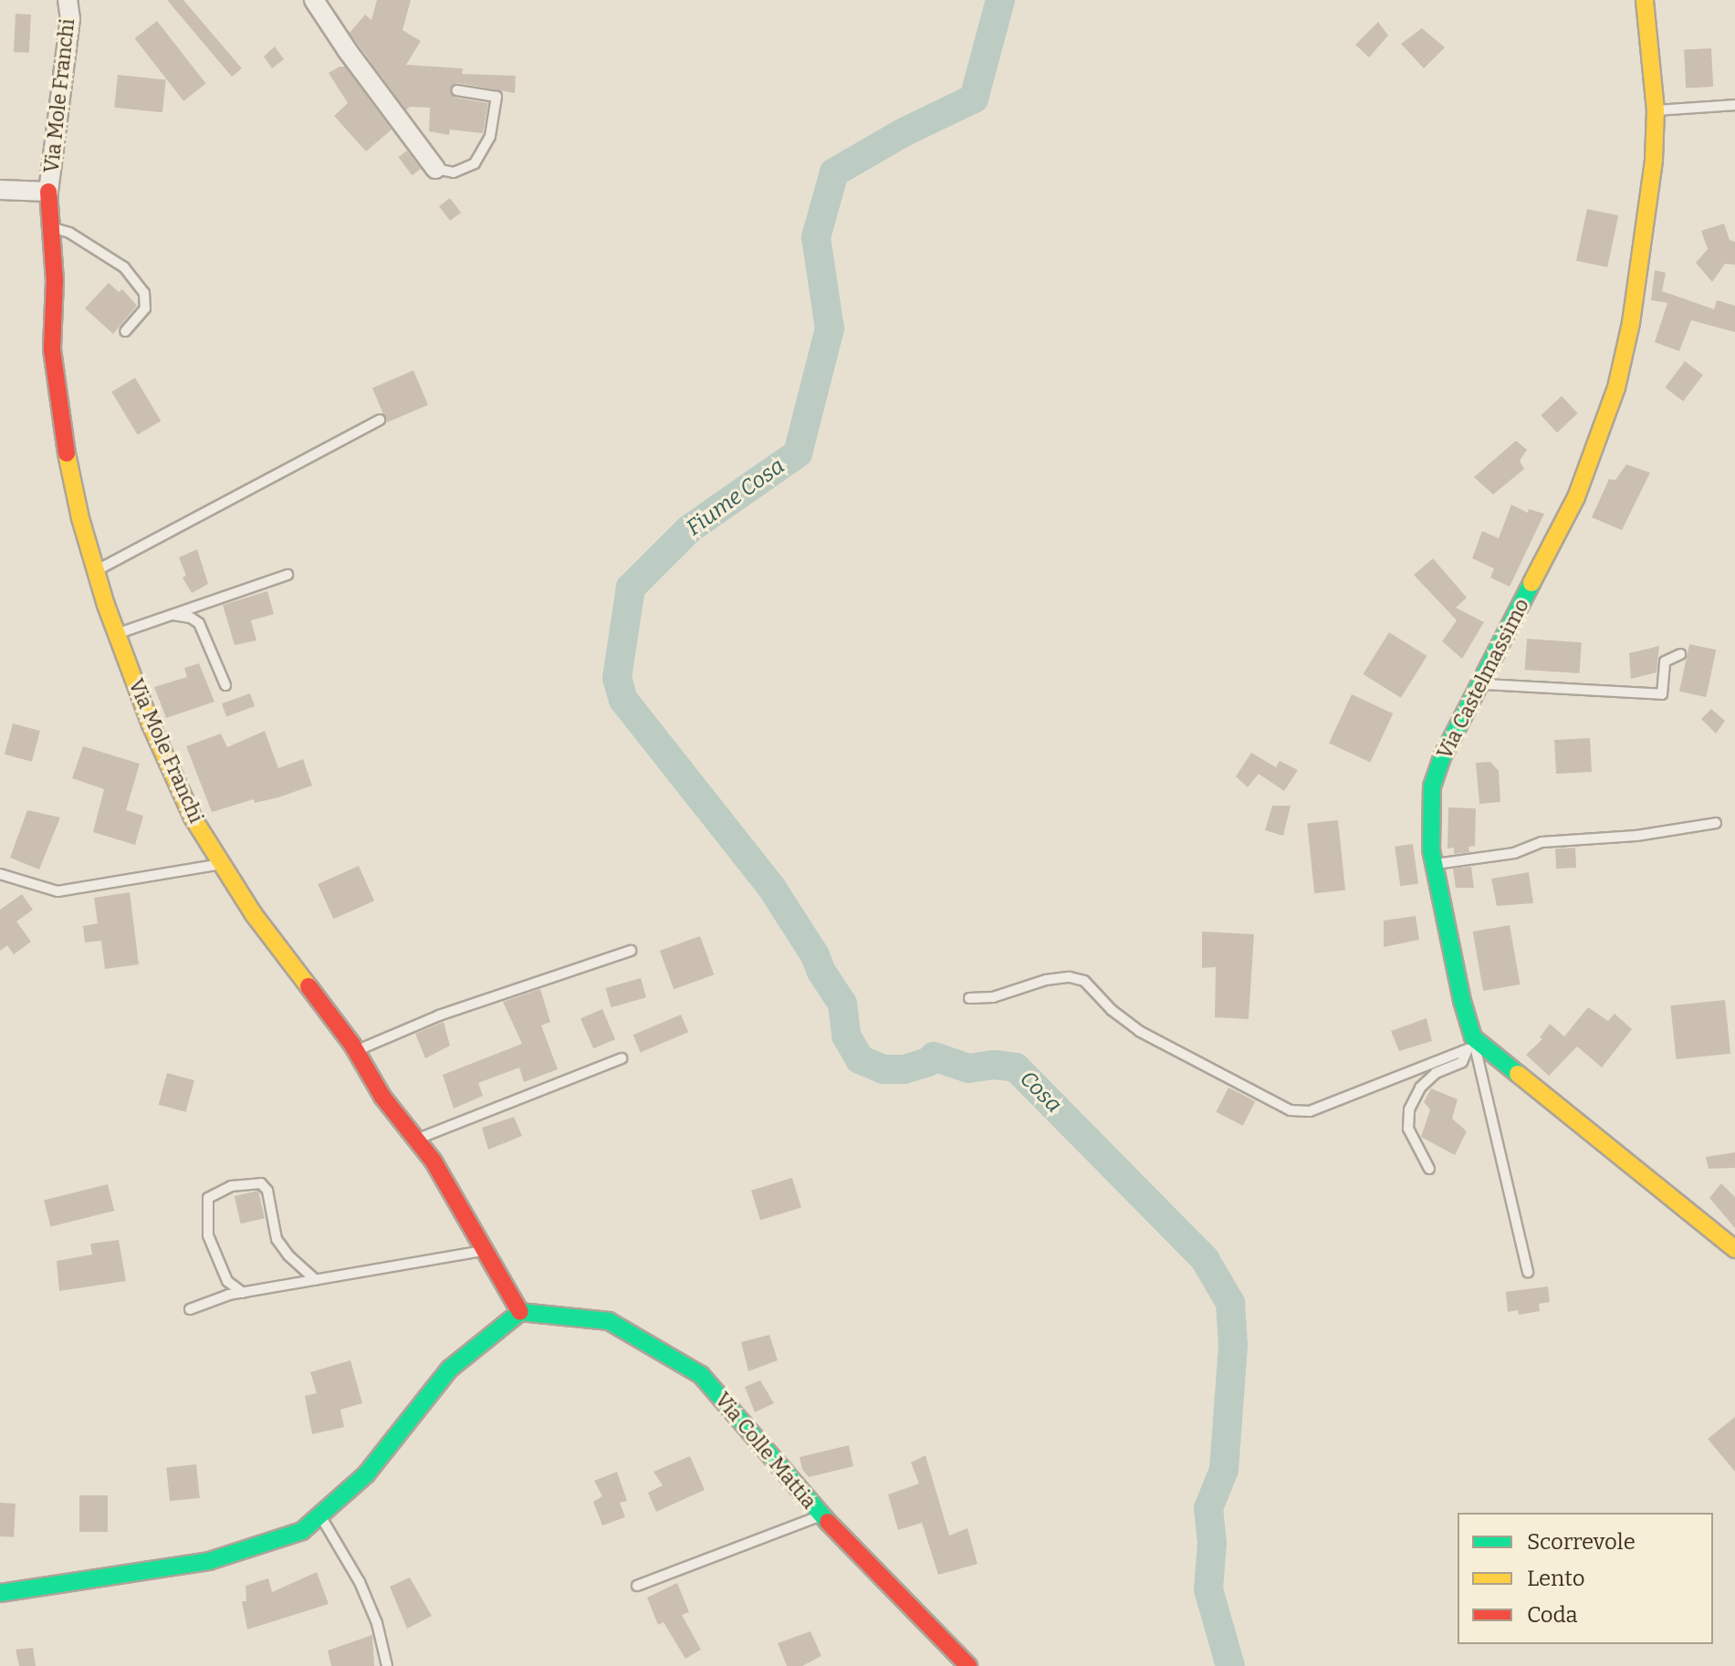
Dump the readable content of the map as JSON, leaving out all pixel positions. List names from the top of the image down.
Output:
{
  "streets": {
    "street": ["Via Mole Franchi", "Via Castelmassimo", "Via Colle Mattia"]
  },
  "crossings": [
    ["Via Mole Franchi", "Via Colle Mattia"]
  ],
  "water": ["Fiume Cosa", "Cosa"],
  "legend": ["Scorrevole", "Lento", "Coda"]
}
